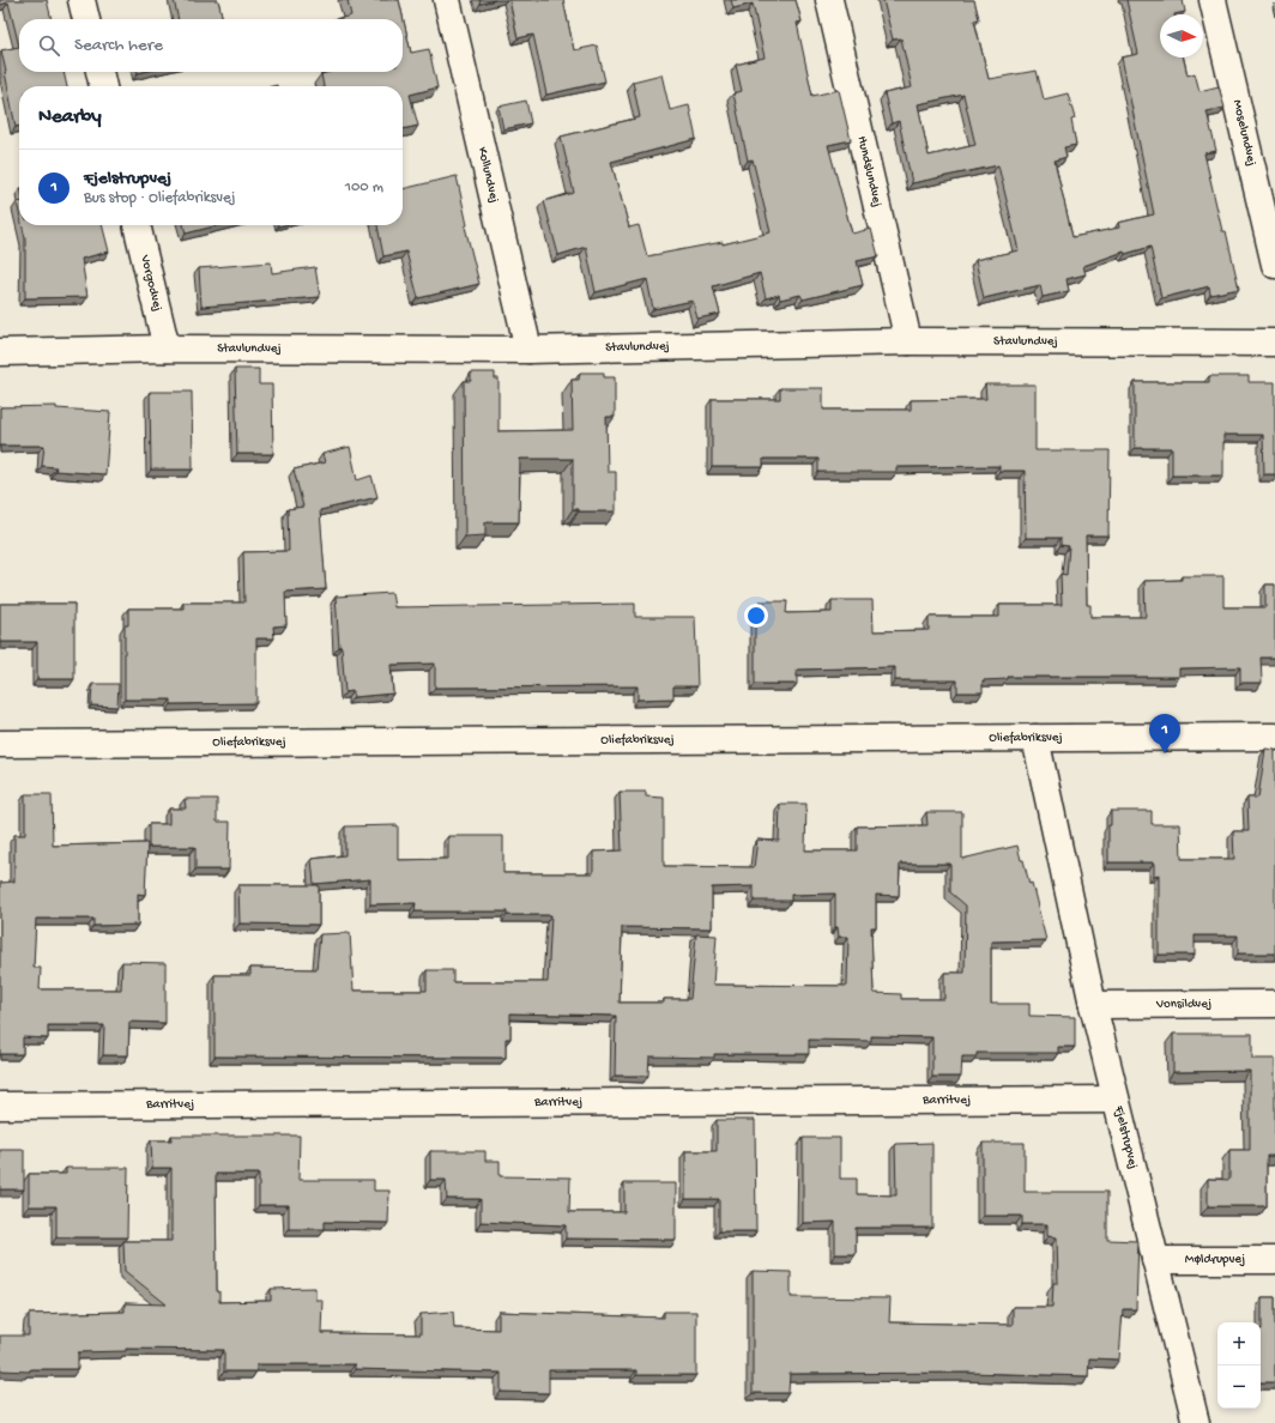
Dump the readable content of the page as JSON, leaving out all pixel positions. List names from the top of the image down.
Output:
{
  "streets": {
    "street": [
      "Moselundvej",
      "Hundslundvej",
      "Kollundvej",
      "Vorgodvej",
      "Stavlundvej",
      "Oliefabriksvej",
      "Vonsildvej",
      "Barritvej",
      "Fjelstrupvej",
      "Møldrupvej"
    ]
  },
  "crossings": [
    ["Hundslundvej", "Stavlundvej"],
    ["Kollundvej", "Stavlundvej"],
    ["Vorgodvej", "Stavlundvej"],
    ["Oliefabriksvej", "Fjelstrupvej"],
    ["Vonsildvej", "Fjelstrupvej"],
    ["Barritvej", "Fjelstrupvej"],
    ["Fjelstrupvej", "Møldrupvej"]
  ],
  "north": "right",
  "page": {
    "search": "Search here",
    "heading": "Nearby",
    "list": [
      {
        "mark": "1",
        "name": "Fjelstrupvej",
        "note": "Bus stop · Oliefabriksvej",
        "value": "100 m"
      }
    ],
    "pins": "1",
    "map_buttons": ["+", "−"]
  }
}
